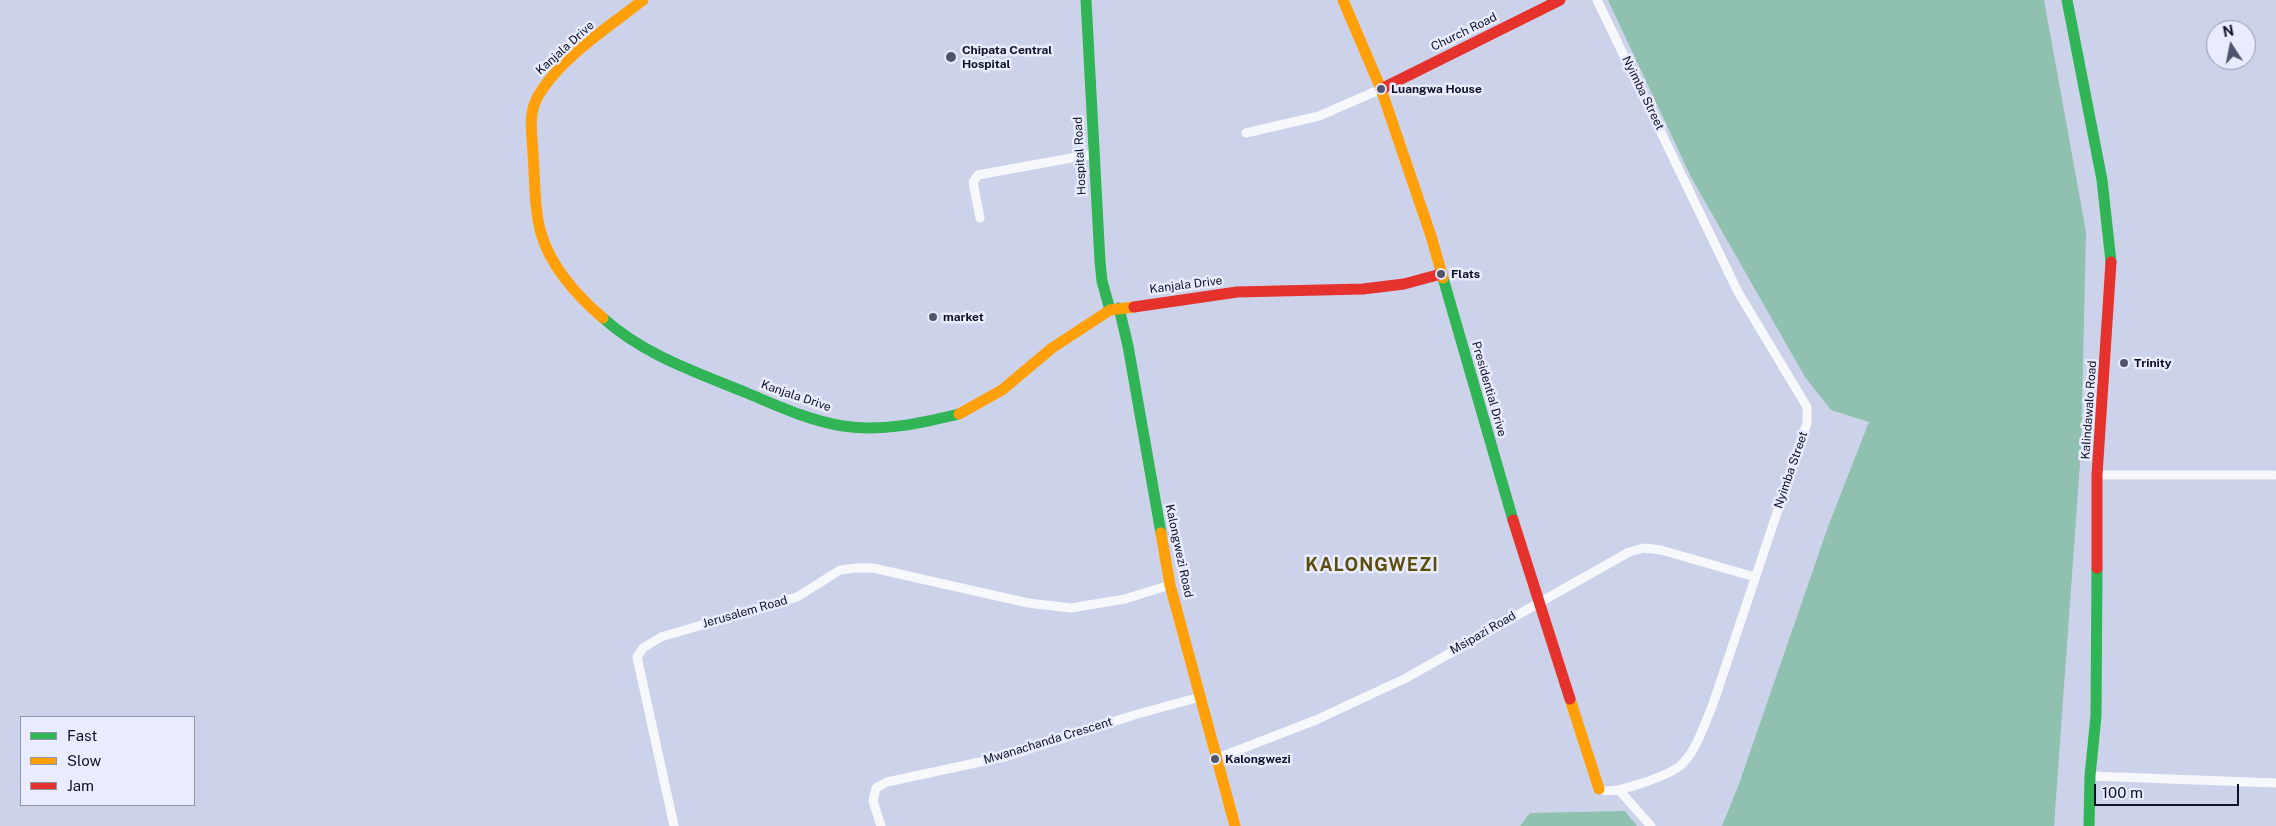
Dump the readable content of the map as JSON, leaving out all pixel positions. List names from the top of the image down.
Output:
{
  "streets": {
    "street": [
      "Church Road",
      "Kanjala Drive",
      "Nyimba Street",
      "Hospital Road",
      "Presidential Drive",
      "Kalindawalo Road",
      "Kalongwezi Road",
      "Jerusalem Road",
      "Msipazi Road",
      "Mwanachanda Crescent"
    ]
  },
  "crossings": [
    ["Church Road", "Presidential Drive"],
    ["Kanjala Drive", "Hospital Road"],
    ["Kanjala Drive", "Presidential Drive"],
    ["Kanjala Drive", "Kalongwezi Road"],
    ["Nyimba Street", "Presidential Drive"],
    ["Nyimba Street", "Msipazi Road"],
    ["Hospital Road", "Kalongwezi Road"],
    ["Presidential Drive", "Msipazi Road"],
    ["Kalongwezi Road", "Jerusalem Road"],
    ["Kalongwezi Road", "Msipazi Road"],
    ["Kalongwezi Road", "Mwanachanda Crescent"]
  ],
  "districts": ["KALONGWEZI"],
  "places": [
    "Chipata Central Hospital",
    "Luangwa House",
    "Flats",
    "market",
    "Trinity",
    "Kalongwezi"
  ],
  "legend": ["Fast", "Slow", "Jam"],
  "scale_bar": "100 m",
  "north": "top"
}
